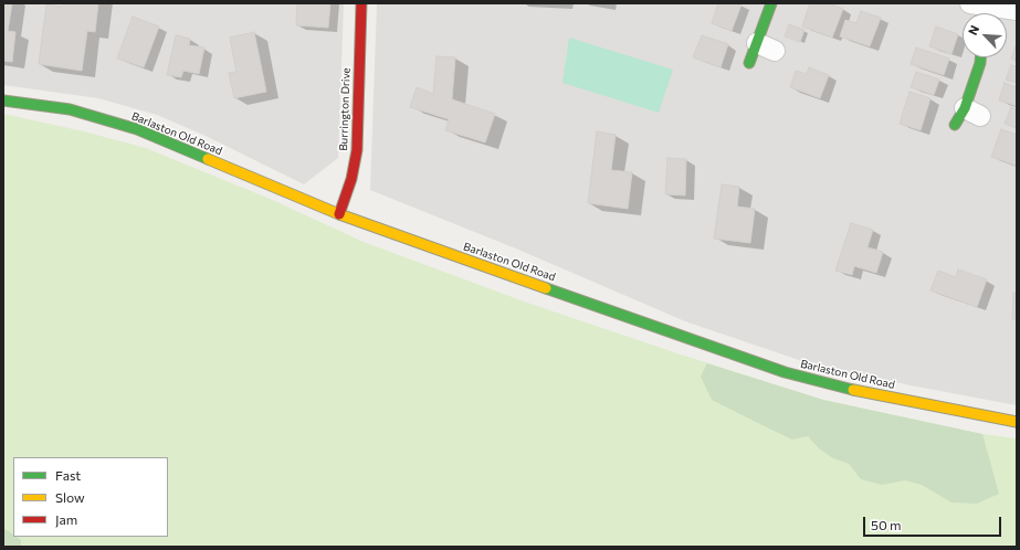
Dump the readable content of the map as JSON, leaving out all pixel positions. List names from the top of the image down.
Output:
{
  "streets": {
    "street": ["Burrington Drive", "Barlaston Old Road"]
  },
  "crossings": [
    ["Burrington Drive", "Barlaston Old Road"]
  ],
  "legend": ["Fast", "Slow", "Jam"],
  "scale_bar": "50 m",
  "north": "top left"
}
